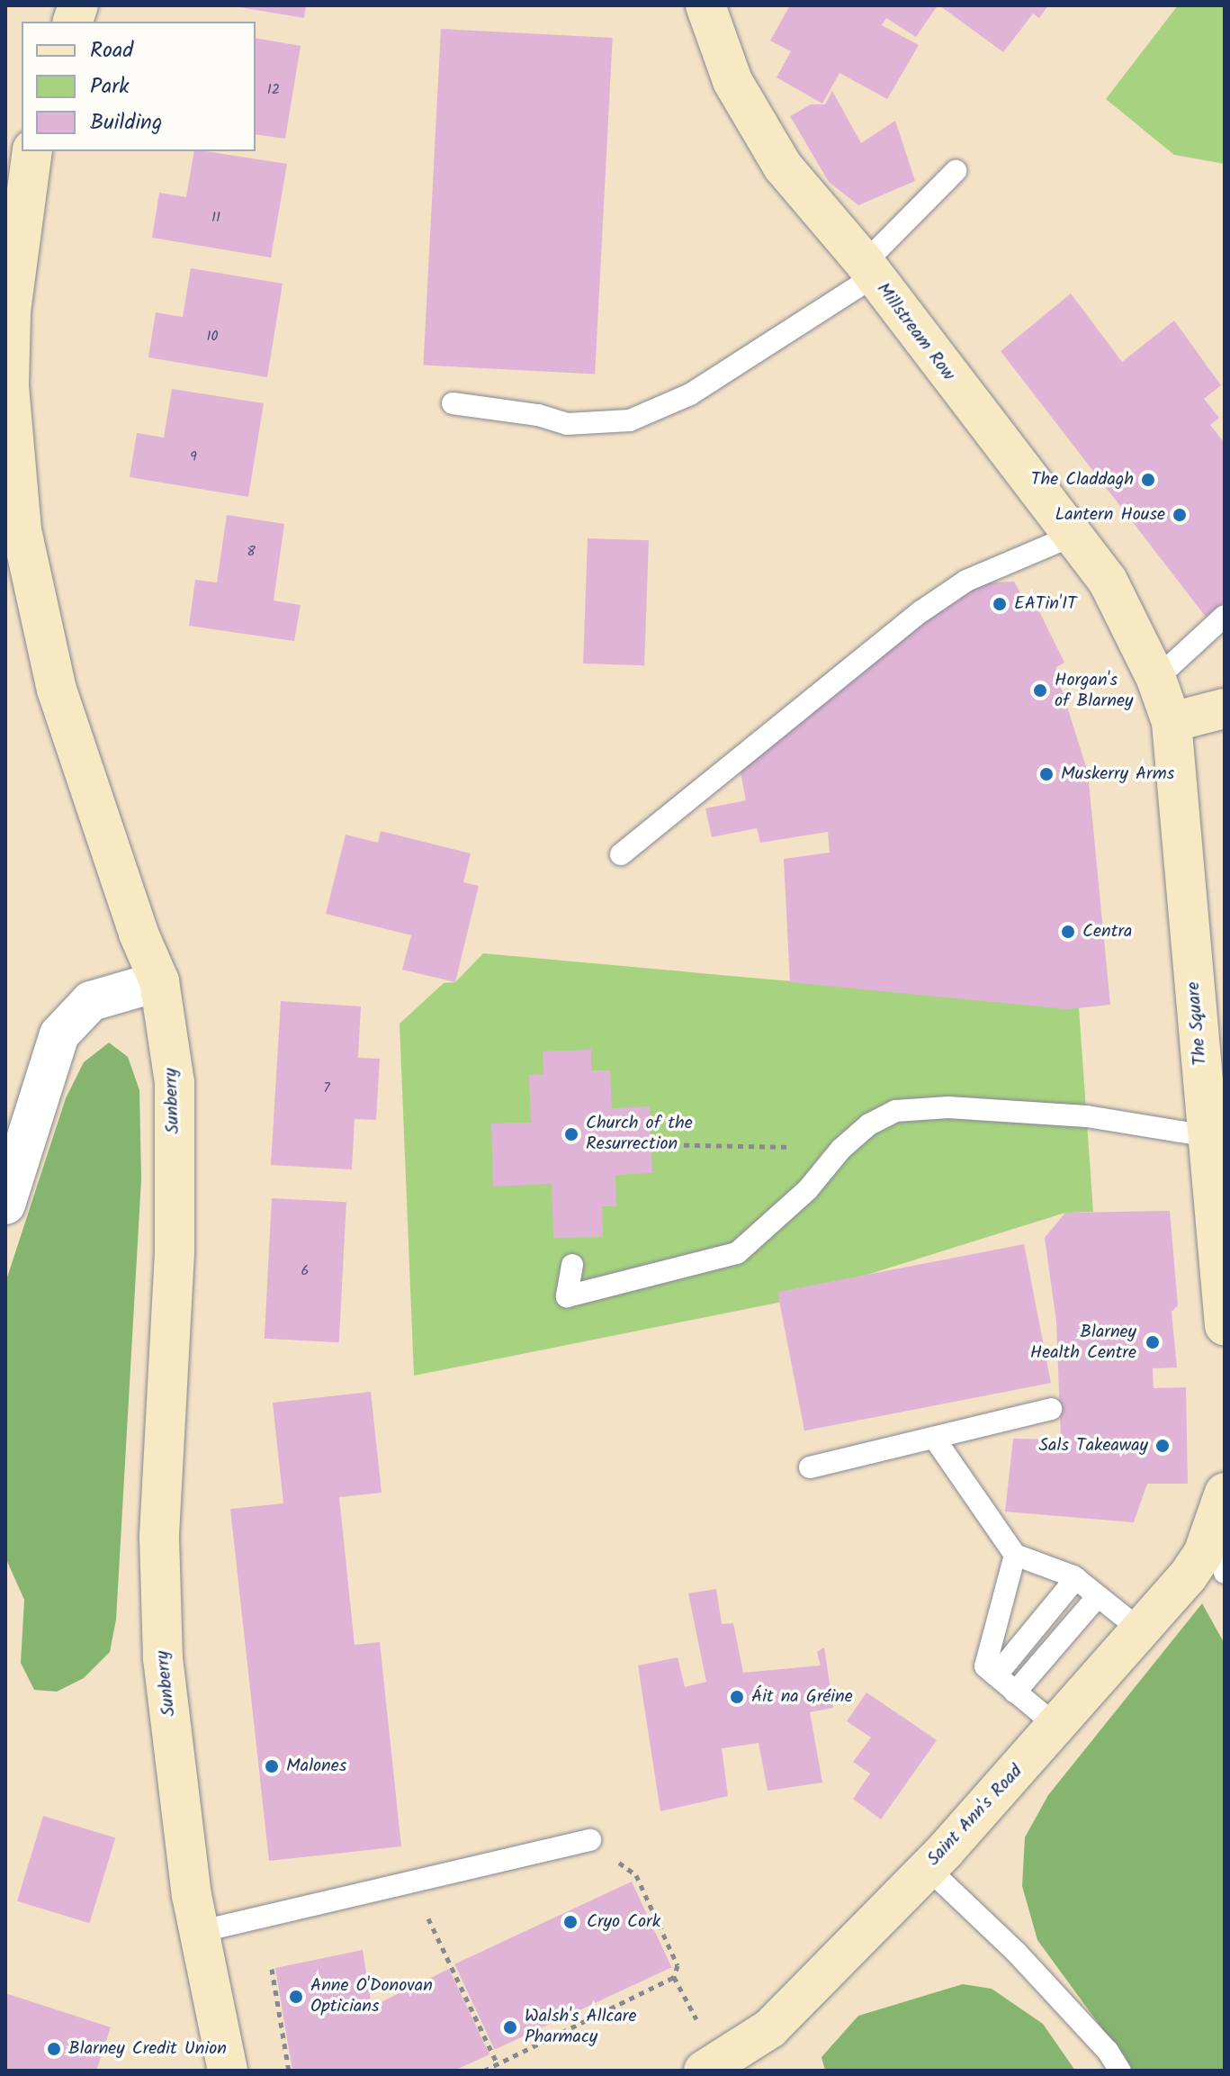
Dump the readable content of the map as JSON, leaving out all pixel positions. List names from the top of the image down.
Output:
{
  "streets": {
    "street": [
      "Millstream Row",
      "The Square",
      "Sunberry",
      "Saint Ann's Road"
    ]
  },
  "crossings": [
    ["Millstream Row", "The Square"]
  ],
  "places": [
    "The Claddagh",
    "Lantern House",
    "EATin'IT",
    "Horgan's of Blarney",
    "Muskerry Arms",
    "Centra",
    "Church of the Resurrection",
    "Blarney Health Centre",
    "Sals Takeaway",
    "Áit na Gréine",
    "Malones",
    "Cryo Cork",
    "Anne O'Donovan Opticians",
    "Walsh's Allcare Pharmacy",
    "Blarney Credit Union"
  ],
  "house_numbers": [
    "12",
    "11",
    "10",
    "9",
    "8",
    "7",
    "6"
  ],
  "legend": ["Road", "Park", "Building"]
}
